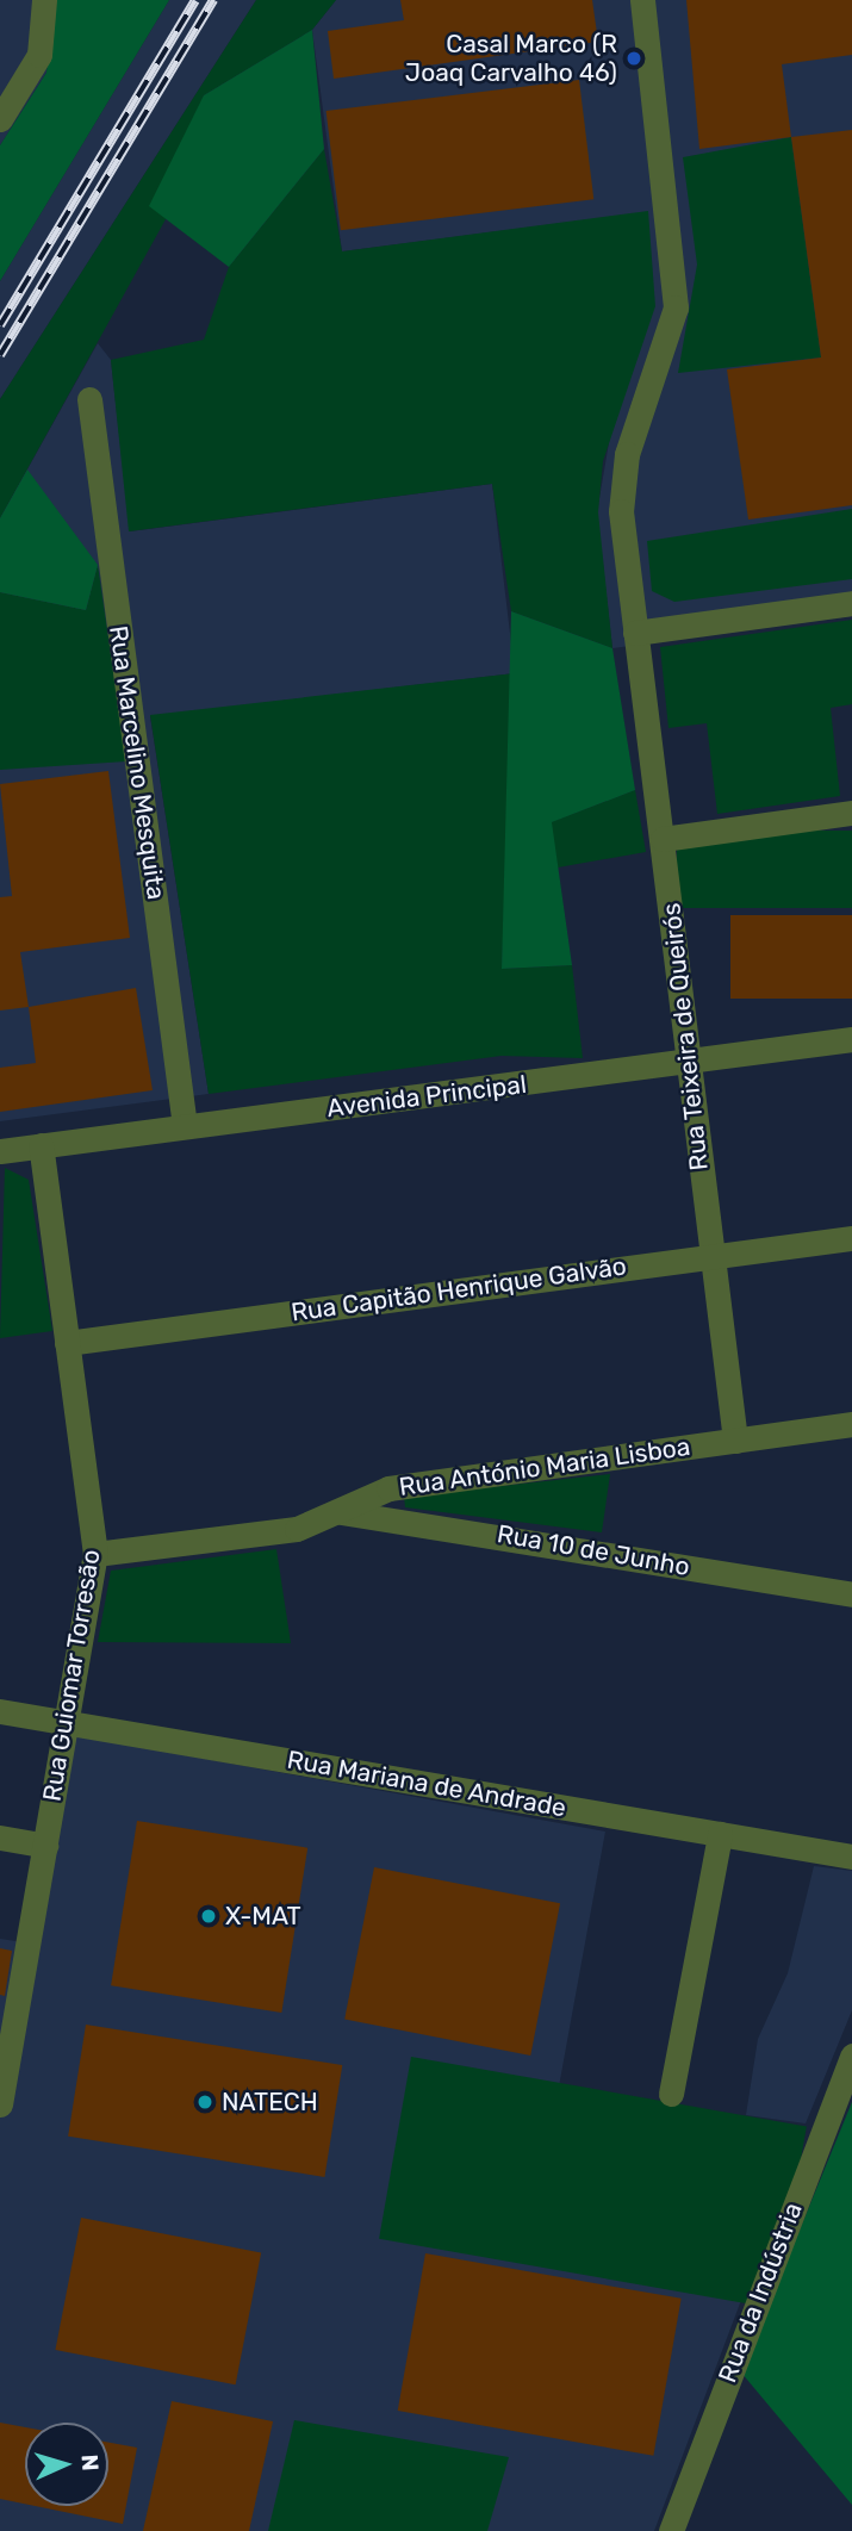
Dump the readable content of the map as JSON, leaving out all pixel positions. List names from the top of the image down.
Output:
{
  "streets": {
    "street": [
      "Rua Marcelino Mesquita",
      "Rua Teixeira de Queirós",
      "Avenida Principal",
      "Rua Capitão Henrique Galvão",
      "Rua António Maria Lisboa",
      "Rua 10 de Junho",
      "Rua Guiomar Torresão",
      "Rua Mariana de Andrade",
      "Rua da Indústria"
    ]
  },
  "crossings": [
    ["Rua Marcelino Mesquita", "Avenida Principal"],
    ["Rua Teixeira de Queirós", "Avenida Principal"],
    ["Rua Teixeira de Queirós", "Rua Capitão Henrique Galvão"],
    ["Rua Teixeira de Queirós", "Rua António Maria Lisboa"],
    ["Avenida Principal", "Rua Guiomar Torresão"],
    ["Rua Capitão Henrique Galvão", "Rua Guiomar Torresão"],
    ["Rua António Maria Lisboa", "Rua 10 de Junho"],
    ["Rua António Maria Lisboa", "Rua Guiomar Torresão"],
    ["Rua Guiomar Torresão", "Rua Mariana de Andrade"]
  ],
  "places": ["Casal Marco (R Joaq Carvalho 46)", "X-MAT", "NATECH"],
  "north": "right"
}
